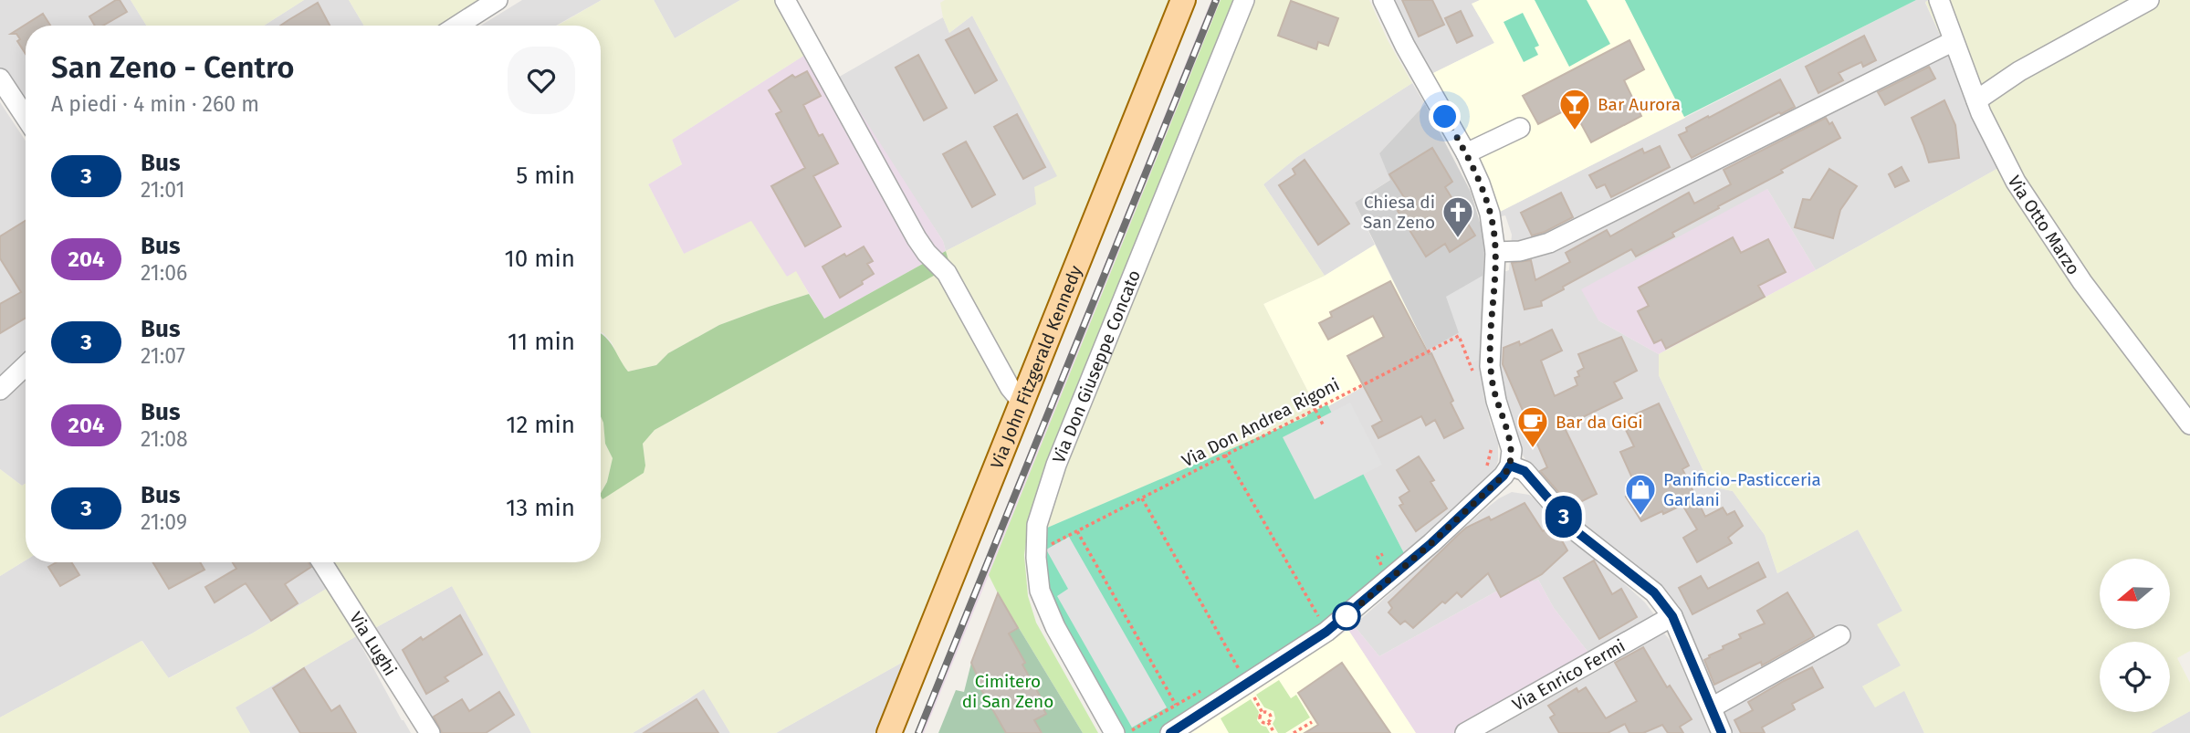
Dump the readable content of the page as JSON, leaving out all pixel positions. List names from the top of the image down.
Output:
{
  "streets": {
    "main road": ["Via John Fitzgerald Kennedy"],
    "street": [
      "Via Otto Marzo",
      "Via Don Giuseppe Concato",
      "Via Lughi",
      "Via Enrico Fermi"
    ],
    "path": ["Via Don Andrea Rigoni"]
  },
  "parks": ["Cimitero di San Zeno"],
  "places": {
    "bar": ["Bar Aurora"],
    "church": ["Chiesa di San Zeno"],
    "cafe": ["Bar da GiGi"],
    "shop": ["Panificio-Pasticceria Garlani"]
  },
  "lines": ["bus line 3"],
  "north": "left",
  "page": {
    "on_map": "3",
    "heading": ["San Zeno - Centro", "A piedi · 4 min · 260 m"],
    "list": [
      {
        "mark": "3",
        "name": "Bus",
        "note": "21:01",
        "value": "5 min"
      },
      {
        "mark": "204",
        "name": "Bus",
        "note": "21:06",
        "value": "10 min"
      },
      {
        "mark": "3",
        "name": "Bus",
        "note": "21:07",
        "value": "11 min"
      },
      {
        "mark": "204",
        "name": "Bus",
        "note": "21:08",
        "value": "12 min"
      },
      {
        "mark": "3",
        "name": "Bus",
        "note": "21:09",
        "value": "13 min"
      }
    ]
  }
}
